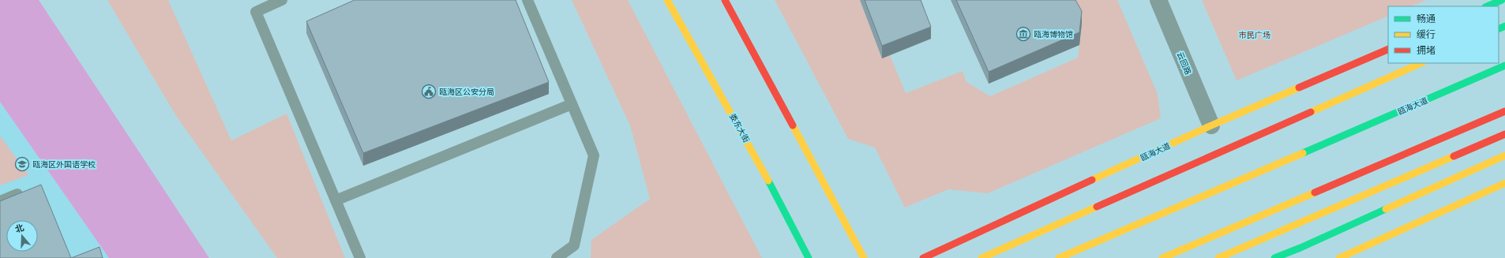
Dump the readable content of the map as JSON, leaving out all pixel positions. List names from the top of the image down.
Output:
{
  "streets": {
    "main road": ["瓯海大道", "娄东大街"],
    "street": ["云回路"]
  },
  "crossings": [
    ["云回路", "瓯海大道"]
  ],
  "parks": ["市民广场"],
  "places": {
    "museum": ["瓯海博物馆"],
    "public building": ["瓯海区公安分局"],
    "school or university": ["瓯海区外国语学校"]
  },
  "legend": ["畅通", "缓行", "拥堵"],
  "north": "top"
}
